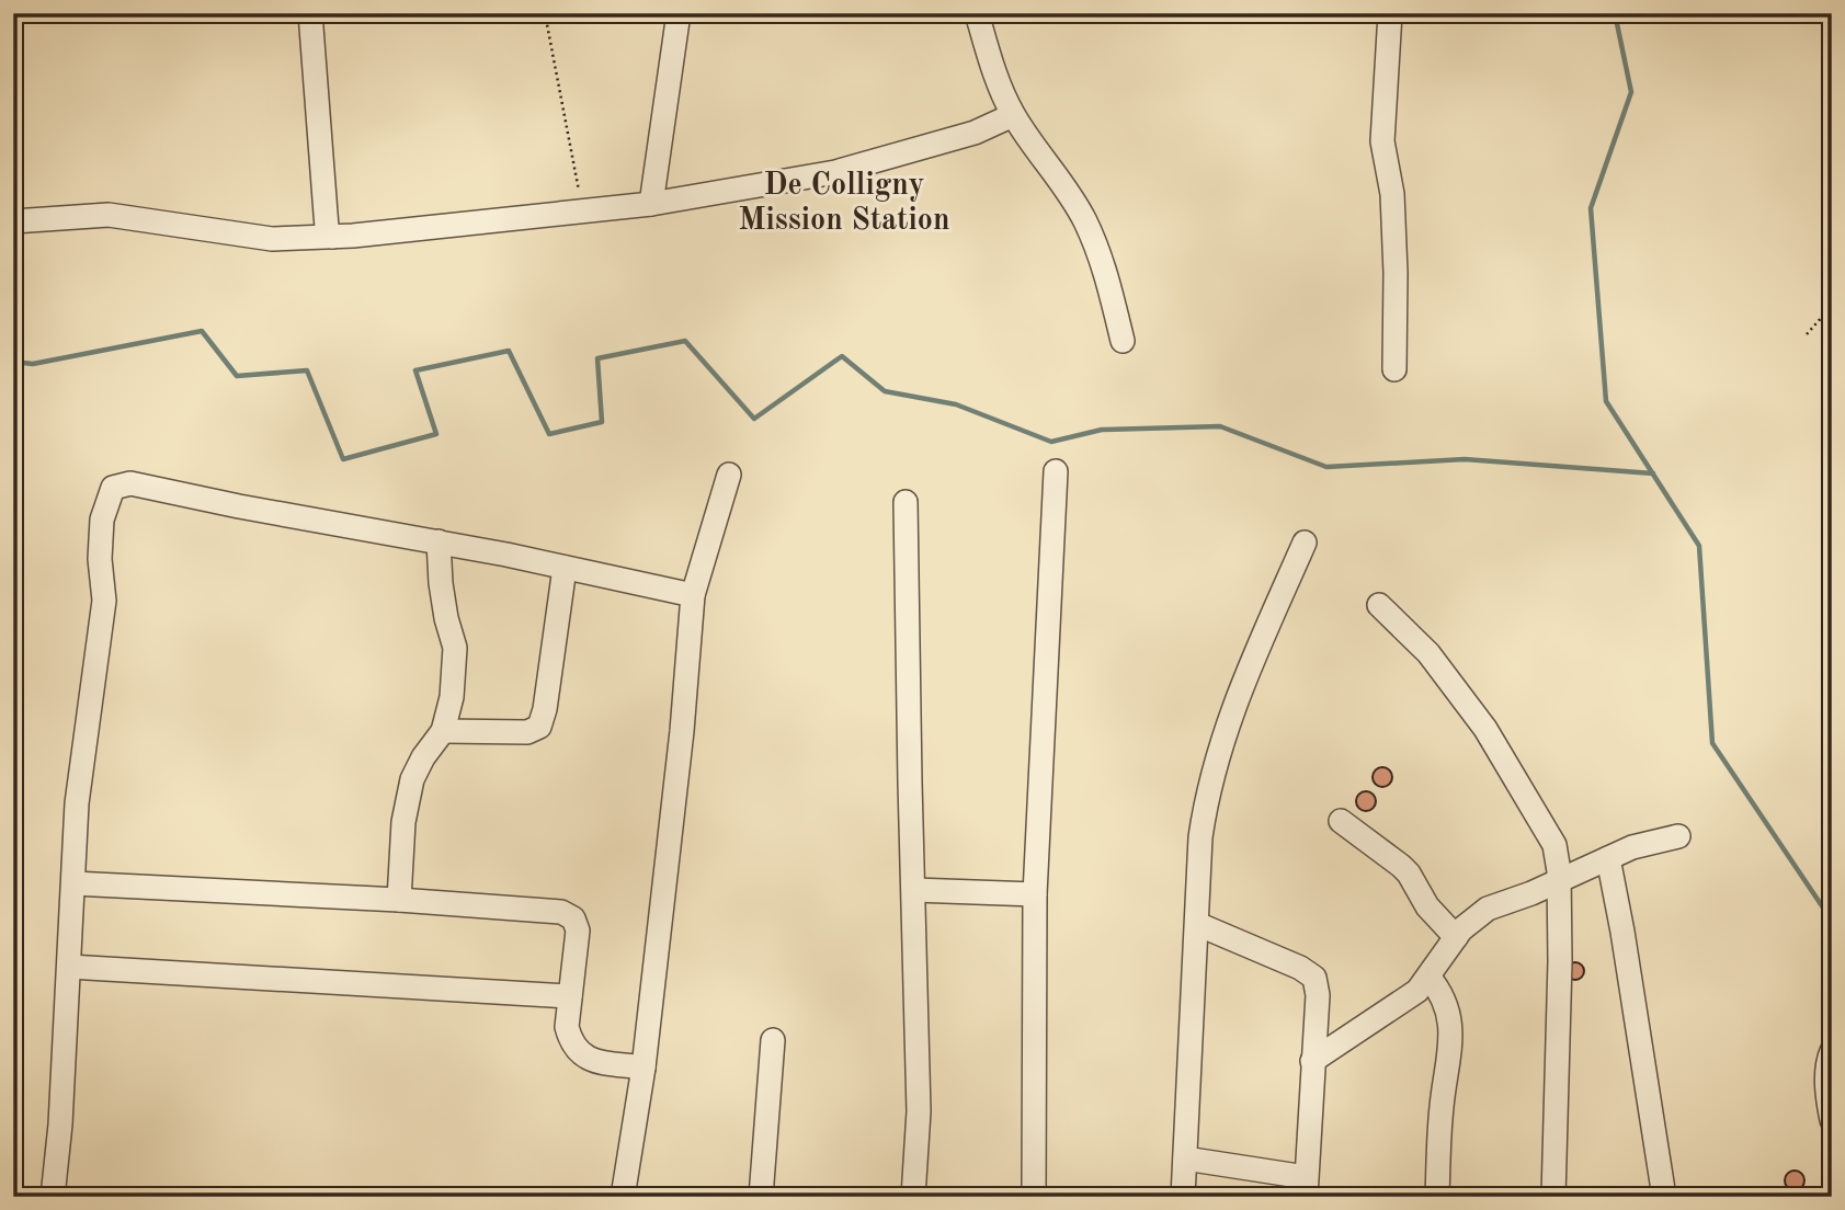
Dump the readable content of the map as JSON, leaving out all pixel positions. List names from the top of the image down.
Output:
{
  "districts": ["De Colligny Mission Station"]
}
